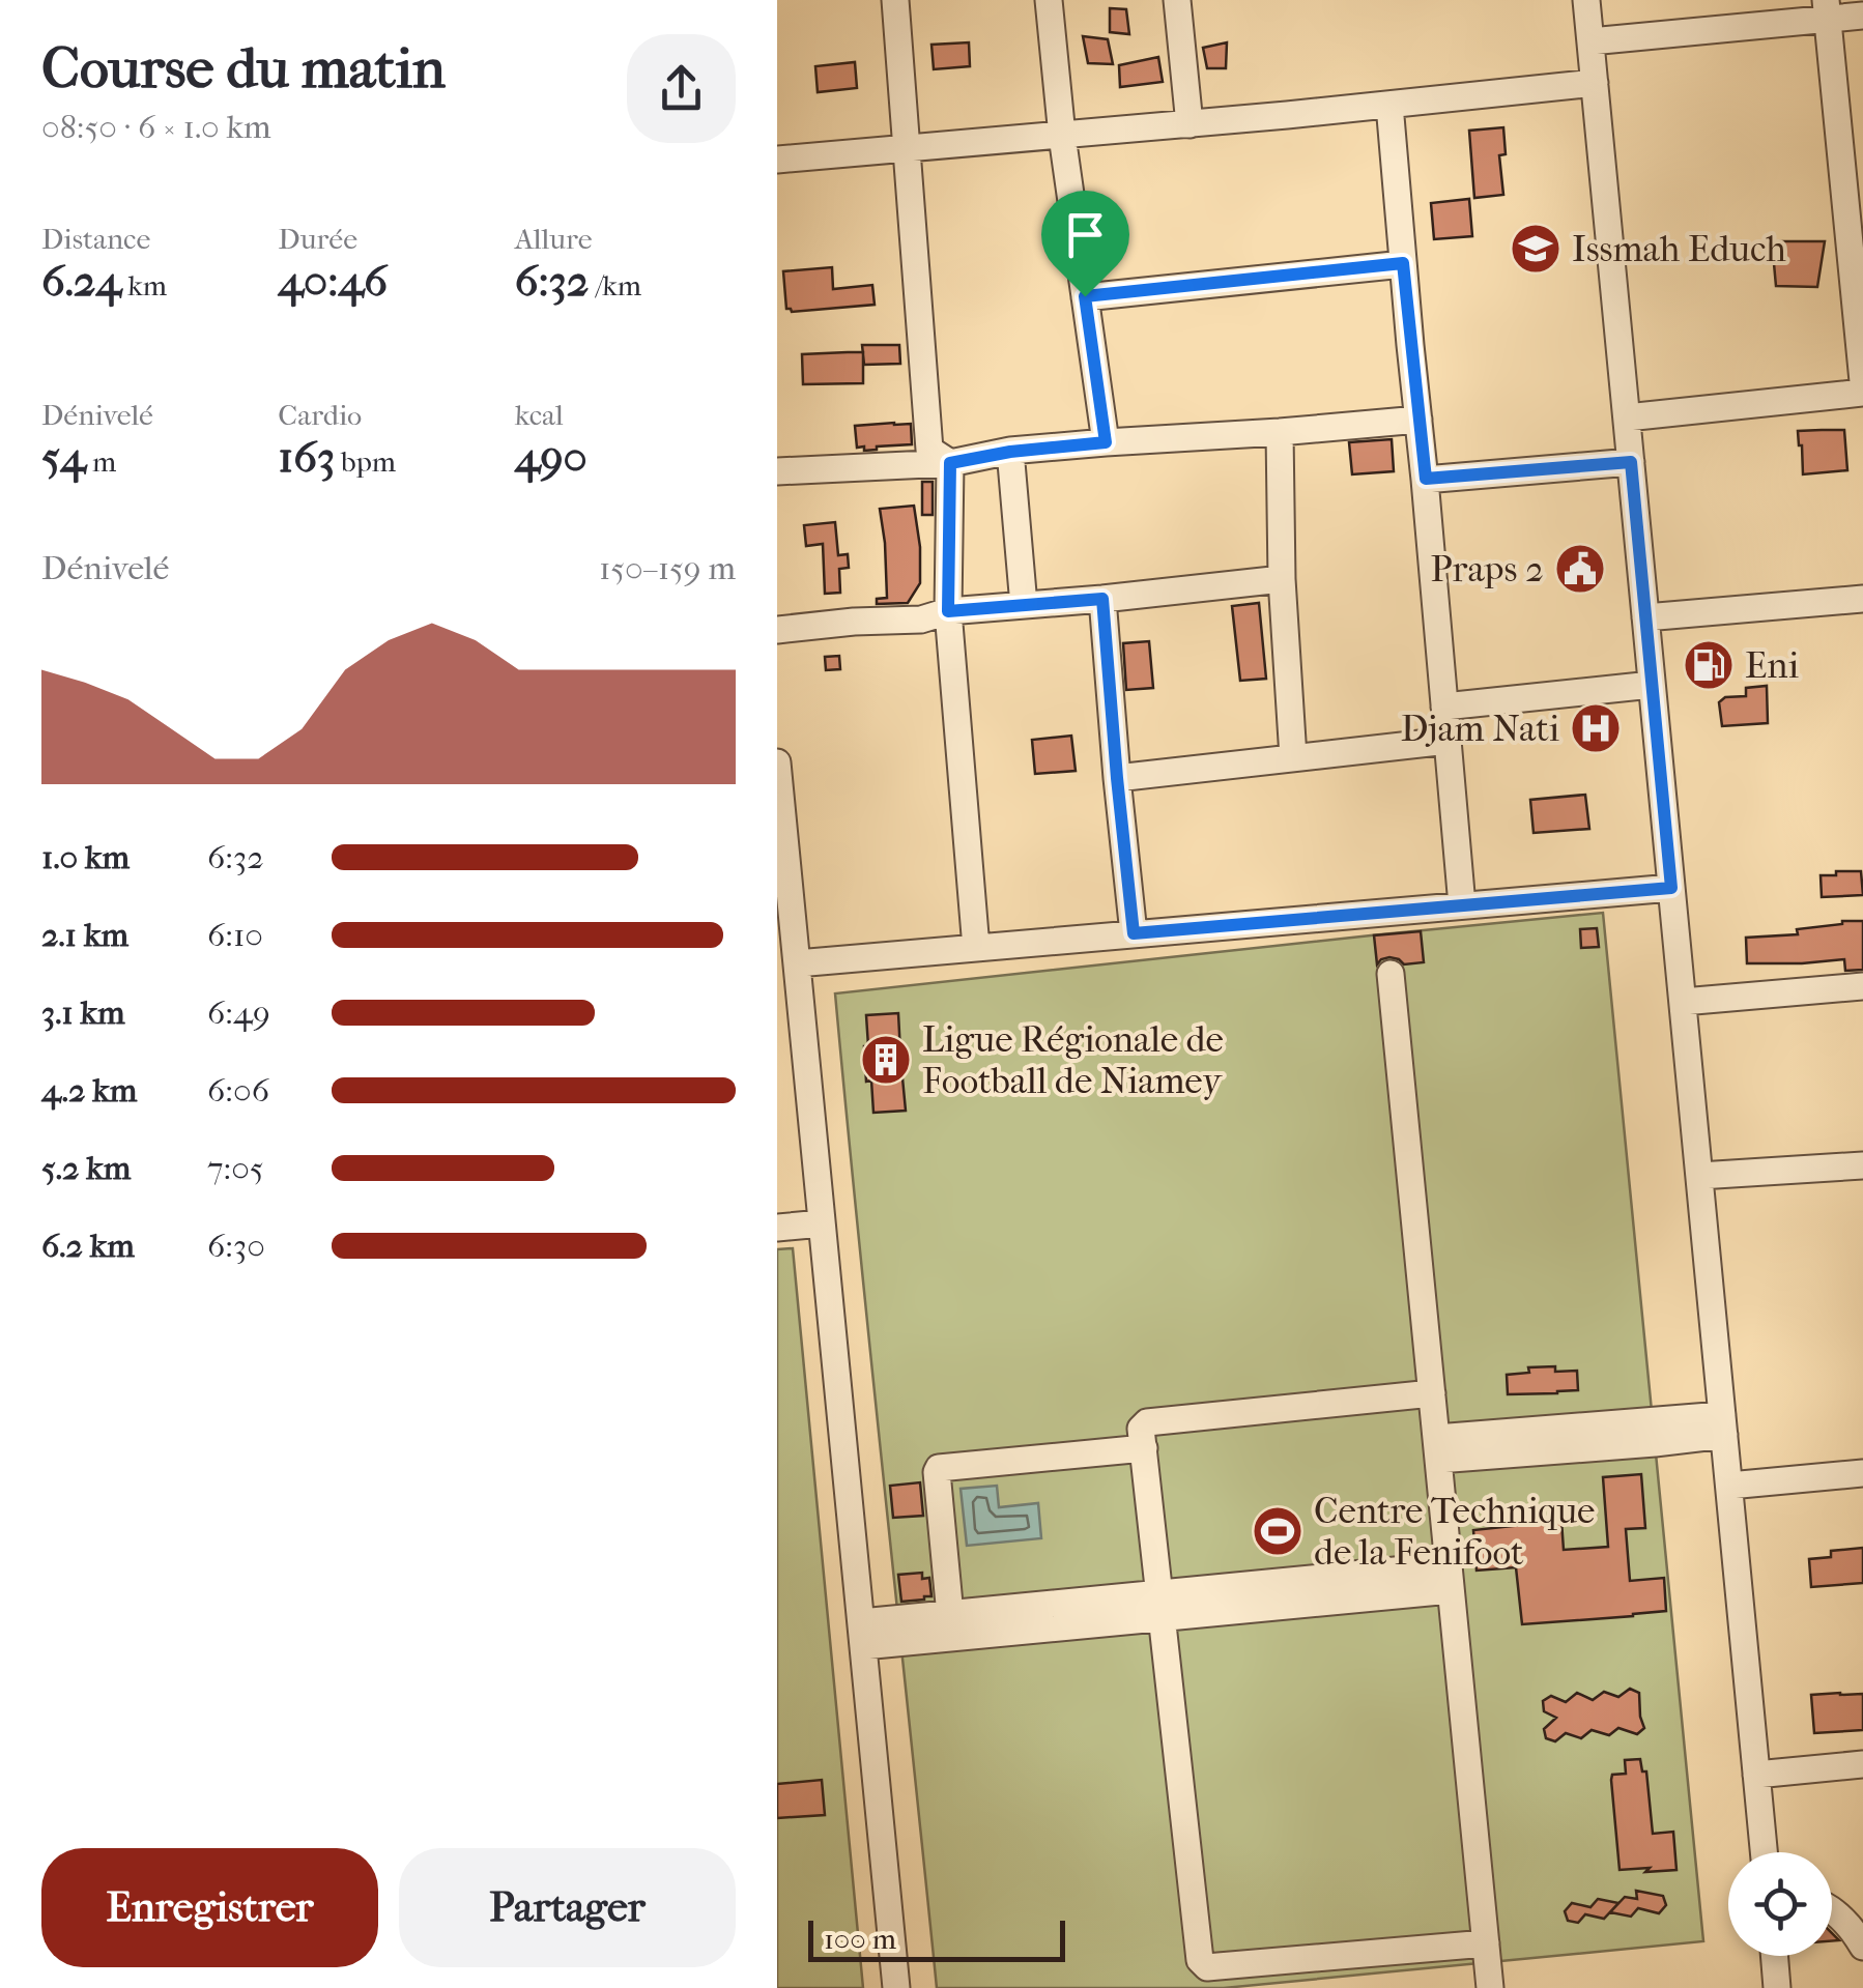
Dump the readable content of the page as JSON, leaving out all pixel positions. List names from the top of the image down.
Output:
{
  "places": {
    "school or university": ["Issmah Educh"],
    "public building": ["Praps 2"],
    "fuel station": ["Eni"],
    "hospital": ["Djam Nati"],
    "building": ["Ligue Régionale de Football de Niamey"],
    "sports": ["Centre Technique de la Fenifoot"]
  },
  "scale_bar": "100 m",
  "page": {
    "heading": ["Course du matin", "08:50 · 6 × 1.0 km"],
    "stats": [
      ["Distance", "6.24 km"],
      ["Durée", "40:46"],
      ["Allure", "6:32 /km"],
      ["Dénivelé", "54 m"],
      ["Cardio", "163 bpm"],
      ["kcal", "490"]
    ],
    "chart": ["Dénivelé", "150–159 m"],
    "list": [
      {
        "name": "1.0 km",
        "note": "6:32"
      },
      {
        "name": "2.1 km",
        "note": "6:10"
      },
      {
        "name": "3.1 km",
        "note": "6:49"
      },
      {
        "name": "4.2 km",
        "note": "6:06"
      },
      {
        "name": "5.2 km",
        "note": "7:05"
      },
      {
        "name": "6.2 km",
        "note": "6:30"
      }
    ],
    "buttons": ["Enregistrer", "Partager"],
    "scale": "100 m"
  }
}
